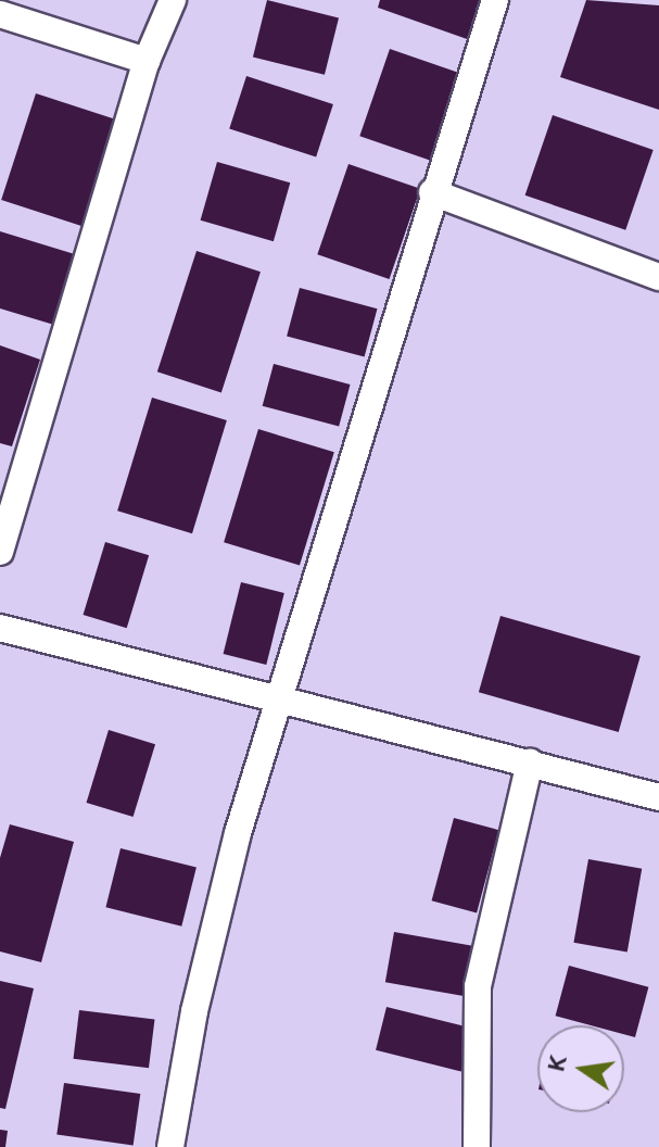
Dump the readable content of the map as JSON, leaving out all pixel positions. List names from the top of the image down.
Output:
{
  "north": "left"
}
